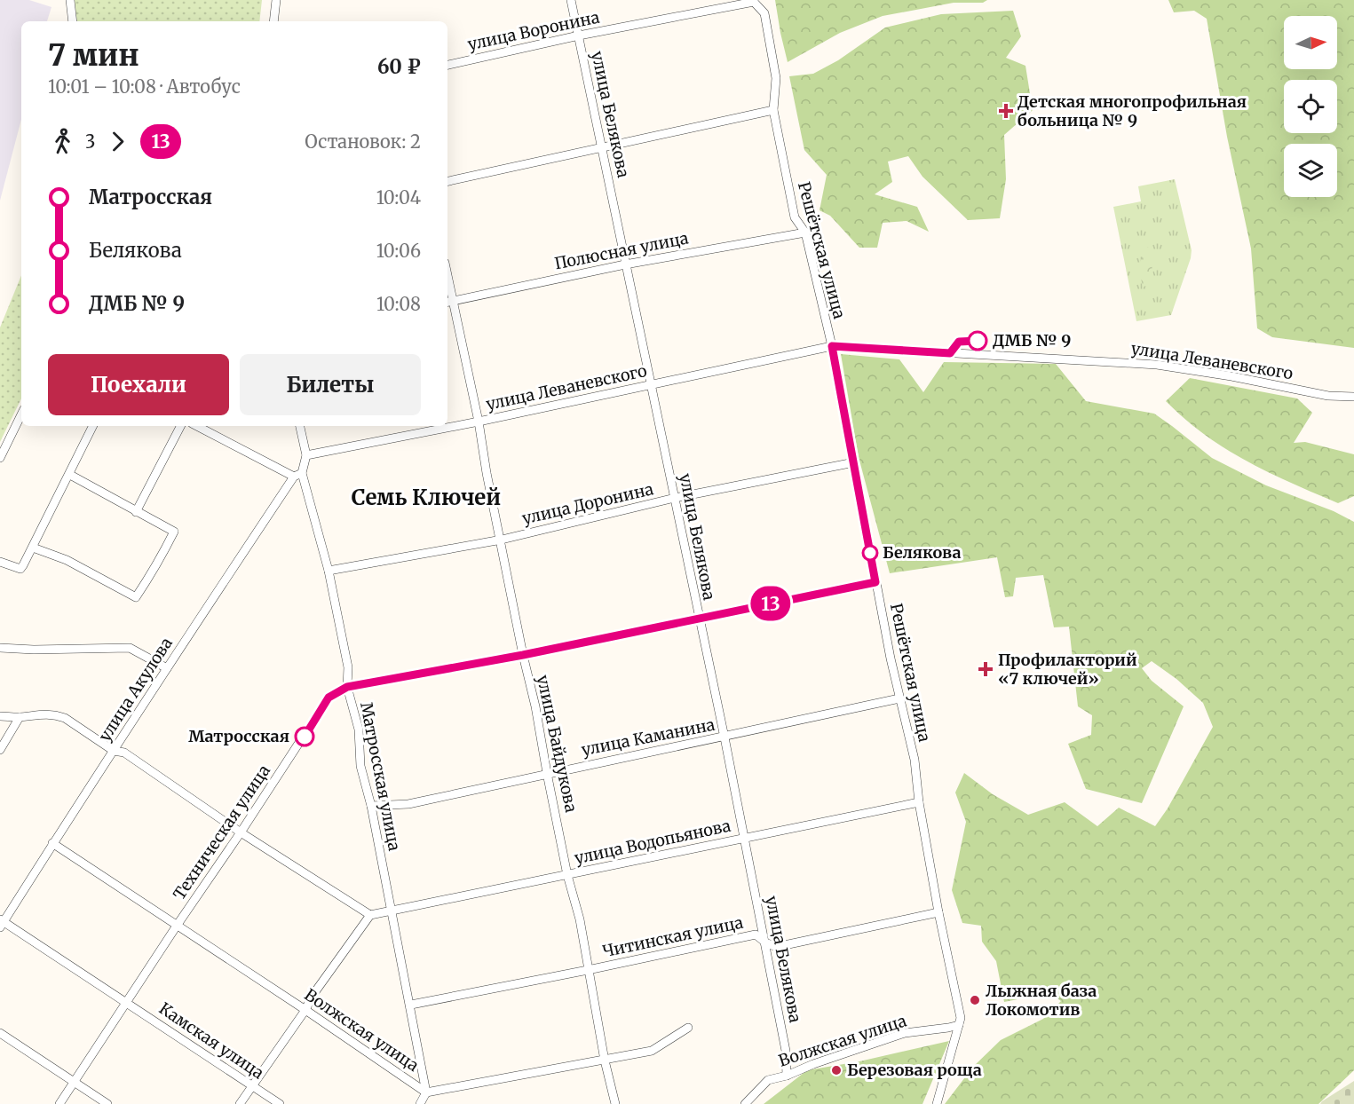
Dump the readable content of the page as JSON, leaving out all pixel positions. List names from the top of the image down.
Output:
{
  "streets": {
    "street": [
      "улица Воронина",
      "улица Белякова",
      "Решётская улица",
      "Полюсная улица",
      "улица Леваневского",
      "улица Доронина",
      "улица Акулова",
      "улица Каманина",
      "улица Байдукова",
      "Матросская улица",
      "Техническая улица",
      "улица Водопьянова",
      "Читинская улица",
      "Волжская улица",
      "Камская улица"
    ]
  },
  "crossings": [
    ["улица Воронина", "улица Белякова"],
    ["улица Воронина", "Решётская улица"],
    ["улица Белякова", "Полюсная улица"],
    ["улица Белякова", "улица Леваневского"],
    ["улица Белякова", "улица Доронина"],
    ["улица Белякова", "улица Каманина"],
    ["улица Белякова", "Техническая улица"],
    ["улица Белякова", "улица Водопьянова"],
    ["улица Белякова", "Читинская улица"],
    ["улица Белякова", "Волжская улица"],
    ["Решётская улица", "Полюсная улица"],
    ["Решётская улица", "улица Леваневского"],
    ["Решётская улица", "улица Доронина"],
    ["Решётская улица", "улица Каманина"],
    ["Решётская улица", "Техническая улица"],
    ["Решётская улица", "улица Водопьянова"],
    ["Решётская улица", "Читинская улица"],
    ["Решётская улица", "Волжская улица"],
    ["Полюсная улица", "улица Байдукова"],
    ["улица Леваневского", "улица Байдукова"],
    ["улица Леваневского", "Матросская улица"],
    ["улица Доронина", "улица Байдукова"],
    ["улица Доронина", "Матросская улица"],
    ["улица Акулова", "Матросская улица"],
    ["улица Акулова", "Волжская улица"],
    ["улица Акулова", "Камская улица"],
    ["улица Каманина", "улица Байдукова"],
    ["улица Каманина", "Матросская улица"],
    ["улица Байдукова", "Техническая улица"],
    ["улица Байдукова", "улица Водопьянова"],
    ["улица Байдукова", "Читинская улица"],
    ["улица Байдукова", "Волжская улица"],
    ["Матросская улица", "Техническая улица"],
    ["Матросская улица", "улица Водопьянова"],
    ["Матросская улица", "Читинская улица"],
    ["Матросская улица", "Волжская улица"],
    ["Техническая улица", "Волжская улица"],
    ["Техническая улица", "Камская улица"]
  ],
  "districts": ["Семь Ключей"],
  "places": {
    "health": ["Детская многопрофильная больница № 9", "Профилакторий «7 ключей»"],
    "other": [
      "ДМБ № 9",
      "Белякова",
      "Матросская",
      "Лыжная база Локомотив",
      "Березовая роща"
    ]
  },
  "lines": ["bus line 13"],
  "north": "right",
  "page": {
    "on_map": "13",
    "heading": ["7 мин", "10:01 – 10:08 · Автобус", "60 ₽"],
    "legs": ["3", "13", "Остановок: 2"],
    "list": [
      {
        "name": "Матросская",
        "value": "10:04"
      },
      {
        "name": "Белякова",
        "value": "10:06"
      },
      {
        "name": "ДМБ № 9",
        "value": "10:08"
      }
    ],
    "buttons": ["Поехали", "Билеты"]
  }
}
